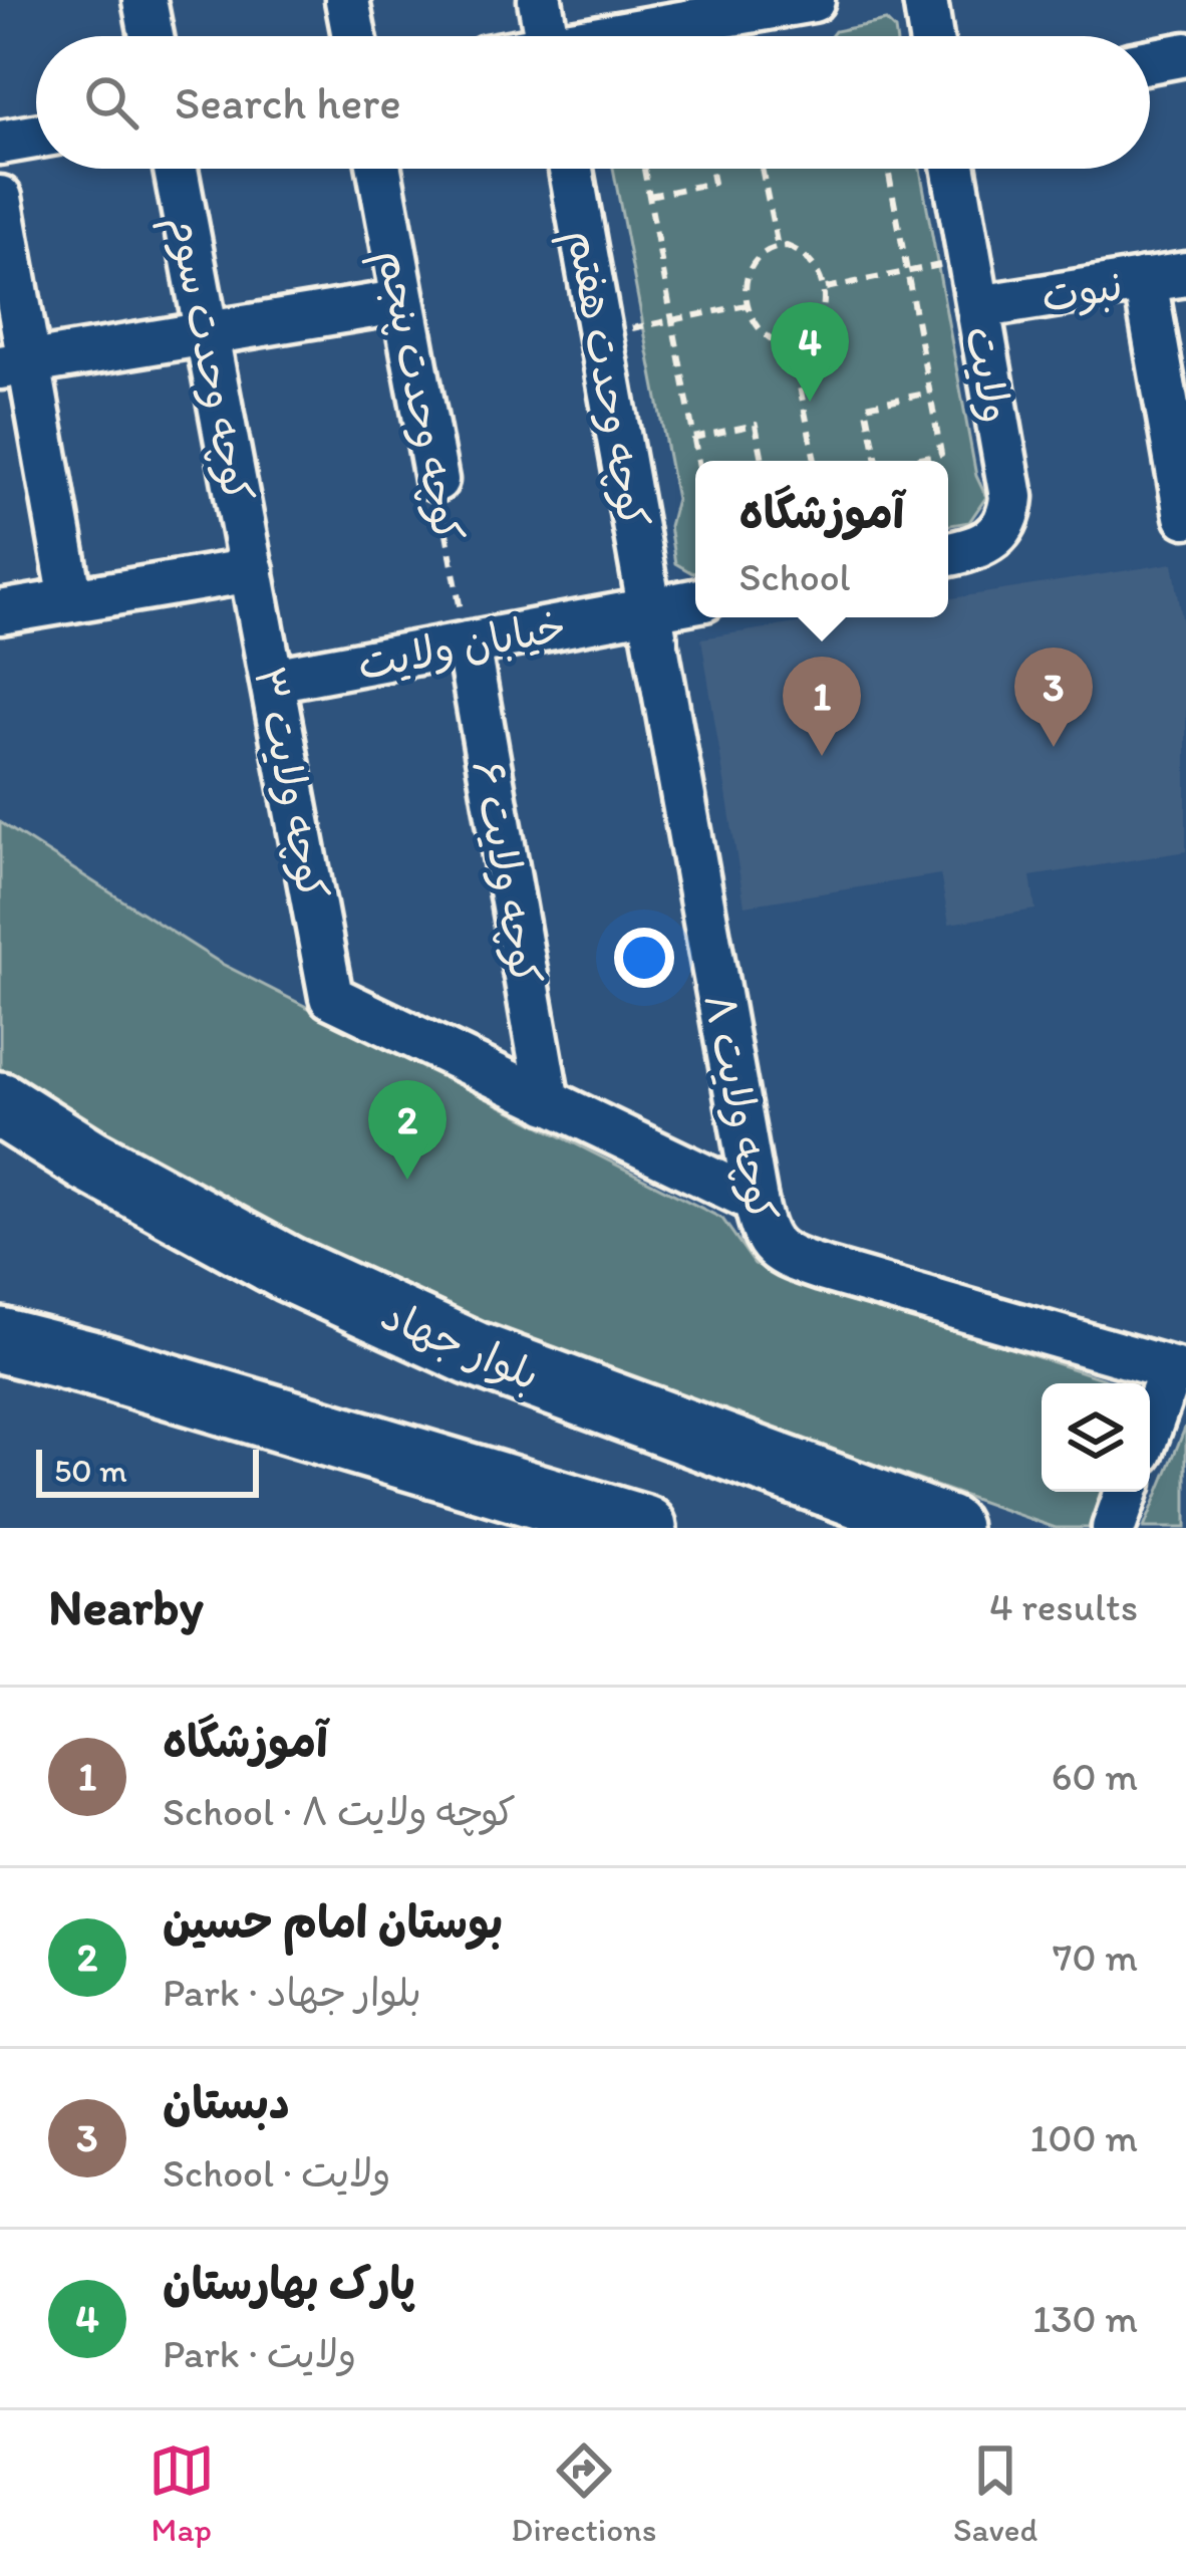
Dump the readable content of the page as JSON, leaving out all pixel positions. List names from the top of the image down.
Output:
{
  "streets": {
    "highway": ["بلوار جهاد"],
    "street": [
      "نبوت",
      "کوچه وحدت سوم",
      "ولایت",
      "کوچه وحدت هفتم",
      "کوچه وحدت پنجم",
      "خیابان ولایت",
      "کوچه ولایت ۳",
      "کوچه ولایت ۶",
      "کوچه ولایت ۸"
    ]
  },
  "crossings": [
    ["نبوت", "ولایت"],
    ["کوچه وحدت سوم", "کوچه ولایت ۳"],
    ["کوچه وحدت هفتم", "خیابان ولایت"],
    ["کوچه وحدت هفتم", "کوچه ولایت ۸"],
    ["کوچه وحدت پنجم", "خیابان ولایت"],
    ["کوچه وحدت پنجم", "کوچه ولایت ۶"],
    ["خیابان ولایت", "کوچه ولایت ۳"],
    ["خیابان ولایت", "کوچه ولایت ۶"],
    ["خیابان ولایت", "کوچه ولایت ۸"],
    ["کوچه ولایت ۳", "کوچه ولایت ۶"]
  ],
  "scale_bar": "50 m",
  "page": {
    "search": "Search here",
    "pins": [
      "4",
      "3",
      "1",
      "2"
    ],
    "popup": ["آموزشگاه", "School"],
    "scale": "50 m",
    "heading": ["Nearby", "4 results"],
    "list": [
      {
        "mark": "1",
        "name": "آموزشگاه",
        "note": "School · کوچه ولایت ۸",
        "value": "60 m"
      },
      {
        "mark": "2",
        "name": "بوستان امام حسین",
        "note": "Park · بلوار جهاد",
        "value": "70 m"
      },
      {
        "mark": "3",
        "name": "دبستان",
        "note": "School · ولایت",
        "value": "100 m"
      },
      {
        "mark": "4",
        "name": "پارک بهارستان",
        "note": "Park · ولایت",
        "value": "130 m"
      }
    ],
    "nav": ["Map", "Directions", "Saved"]
  }
}
